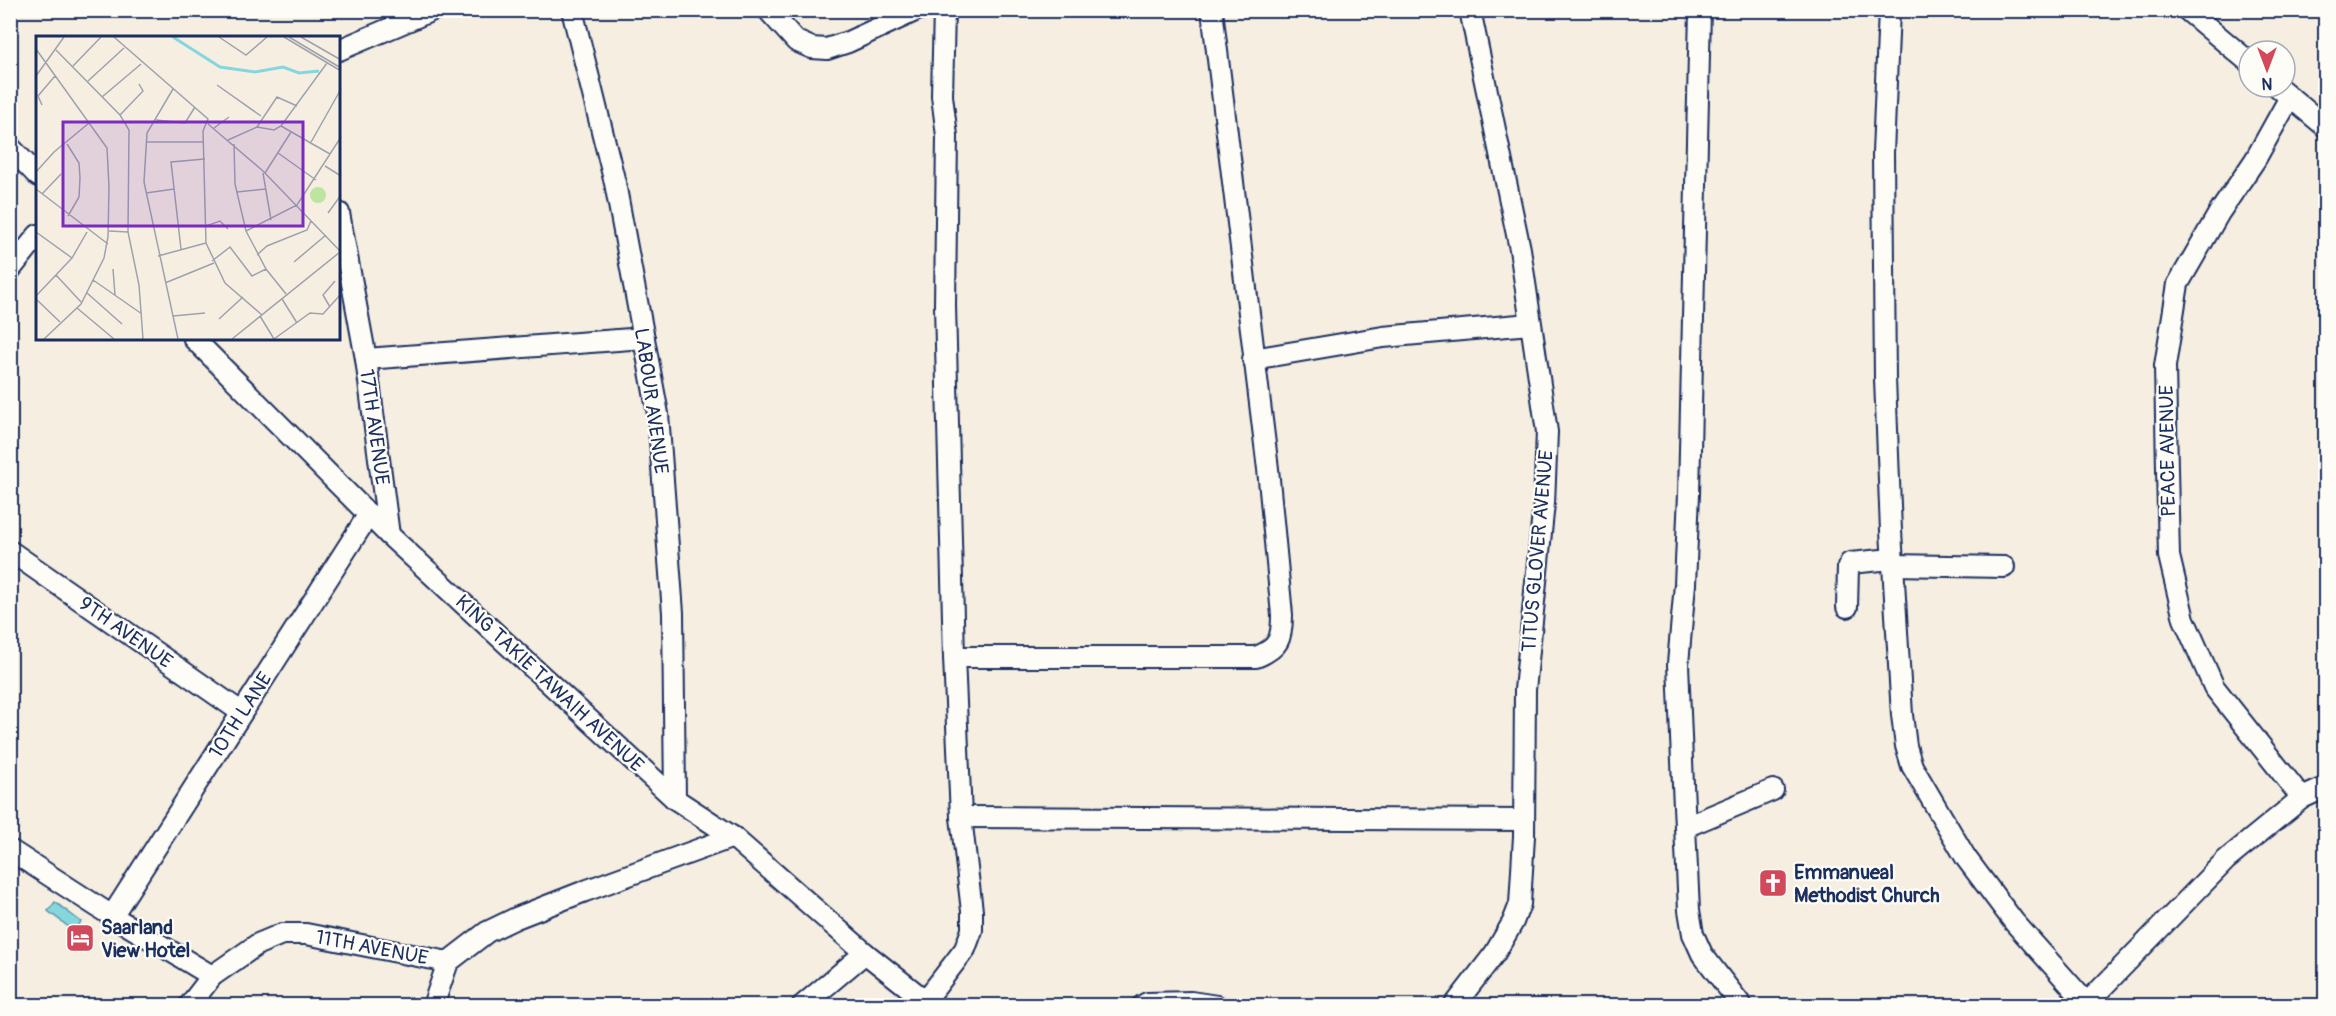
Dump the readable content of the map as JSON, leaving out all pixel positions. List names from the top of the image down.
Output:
{
  "streets": {
    "street": [
      "LABOUR AVENUE",
      "17TH AVENUE",
      "PEACE AVENUE",
      "TITUS GLOVER AVENUE",
      "9TH AVENUE",
      "KING TAKIE TAWAIH AVENUE",
      "10TH LANE",
      "11TH AVENUE"
    ]
  },
  "crossings": [
    ["LABOUR AVENUE", "KING TAKIE TAWAIH AVENUE"],
    ["17TH AVENUE", "KING TAKIE TAWAIH AVENUE"],
    ["9TH AVENUE", "10TH LANE"],
    ["KING TAKIE TAWAIH AVENUE", "10TH LANE"],
    ["KING TAKIE TAWAIH AVENUE", "11TH AVENUE"]
  ],
  "places": {
    "church": ["Emmanueal Methodist Church"],
    "hotel": ["Saarland View Hotel"]
  },
  "north": "bottom"
}
